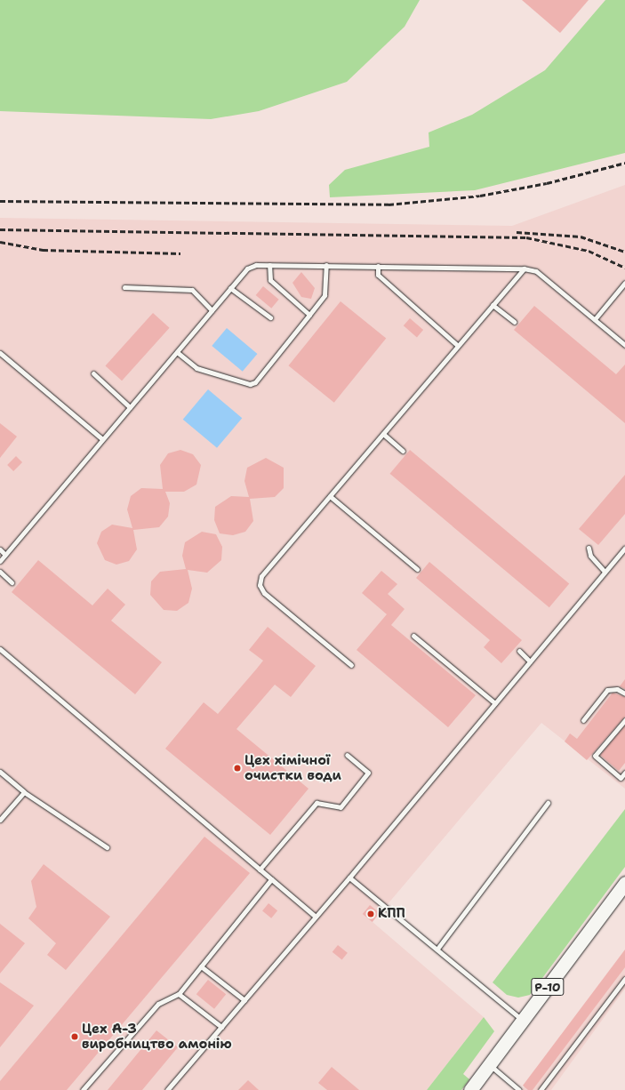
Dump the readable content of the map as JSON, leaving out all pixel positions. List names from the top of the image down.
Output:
{
  "streets": {
    "main road": ["Р-10"]
  },
  "places": ["Цех хімічної очистки води", "КПП", "Цех А-3 виробництво амонію"]
}
